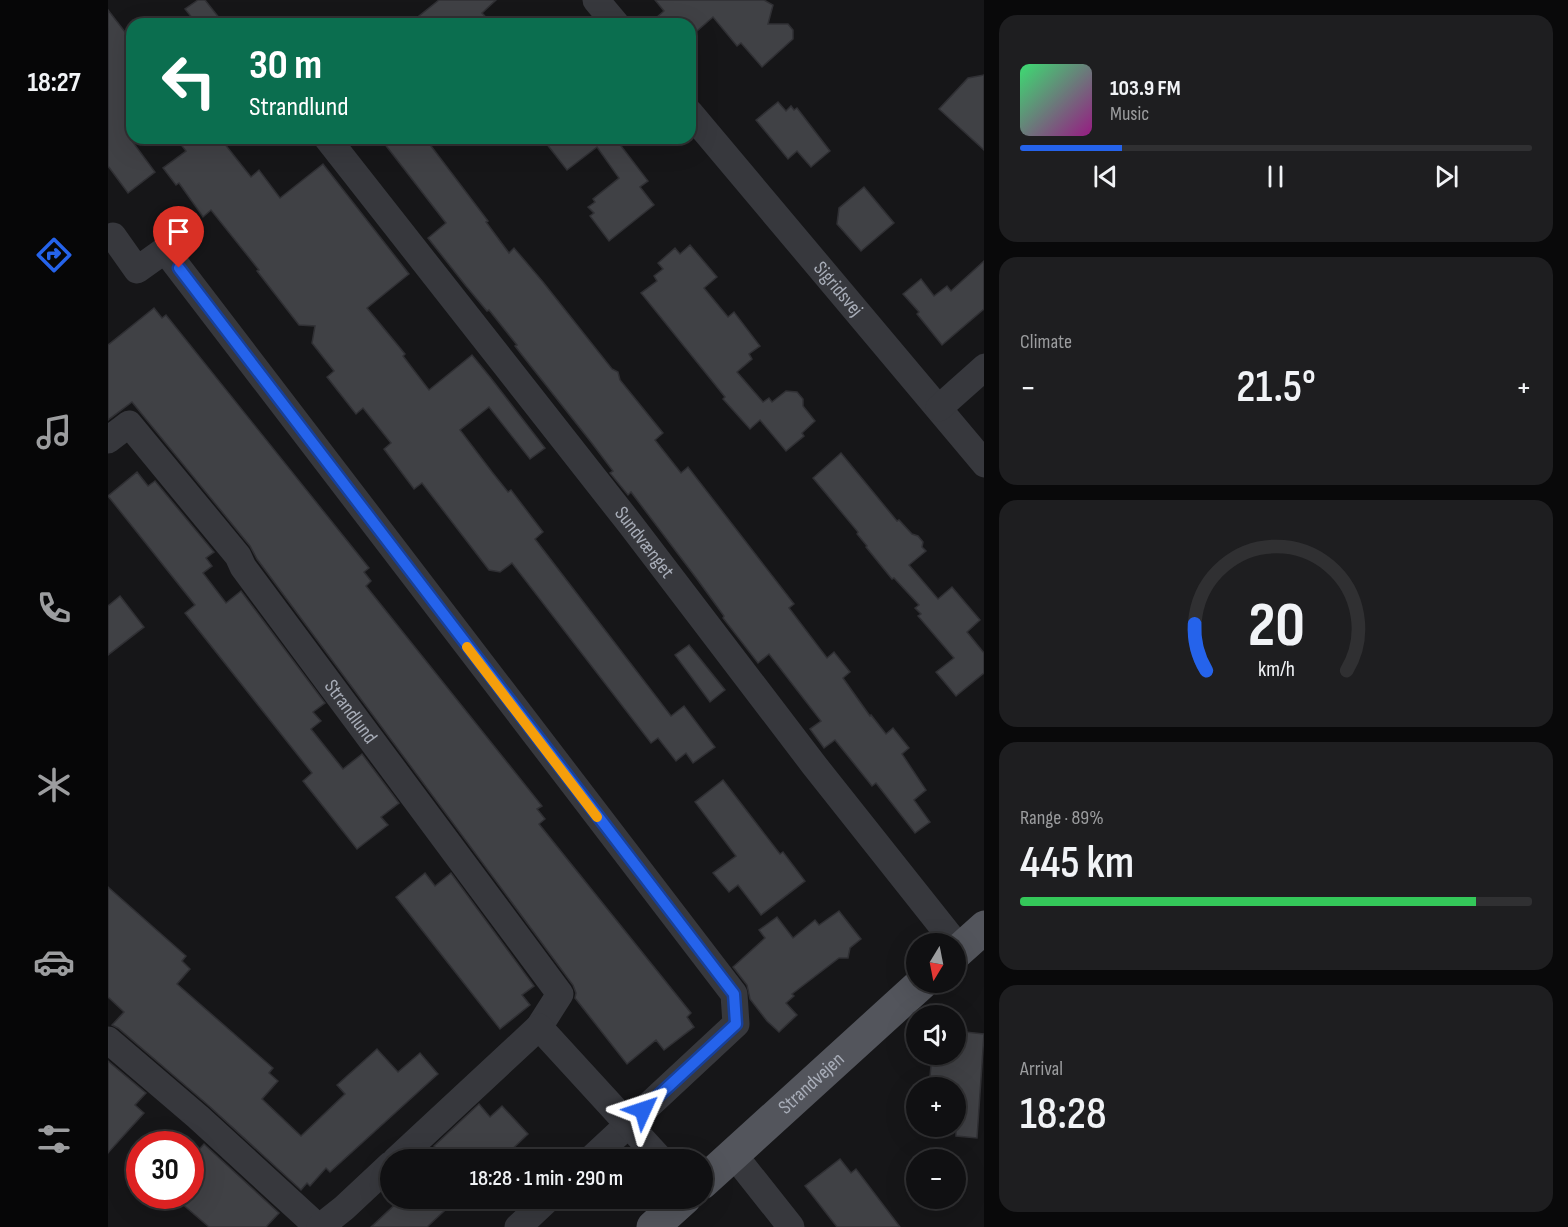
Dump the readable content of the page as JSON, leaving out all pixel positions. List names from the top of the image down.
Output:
{
  "streets": {
    "main road": ["Strandvejen"],
    "street": ["Sigridsvej", "Sundvænget", "Strandlund"]
  },
  "north": "bottom",
  "page": {
    "tabs": "18:27",
    "turn": ["30 m", "Strandlund"],
    "song": ["103.9 FM", "Music"],
    "tile": [
      "Climate",
      ["Range · 89%", "445 km"],
      ["Arrival", "18:28"]
    ],
    "heat": ["−", "21.5°", "+"],
    "map_buttons": ["+", "−"],
    "limit": "30",
    "trip": "18:28 · 1 min · 290 m",
    "gauge": ["20", "km/h"]
  }
}
